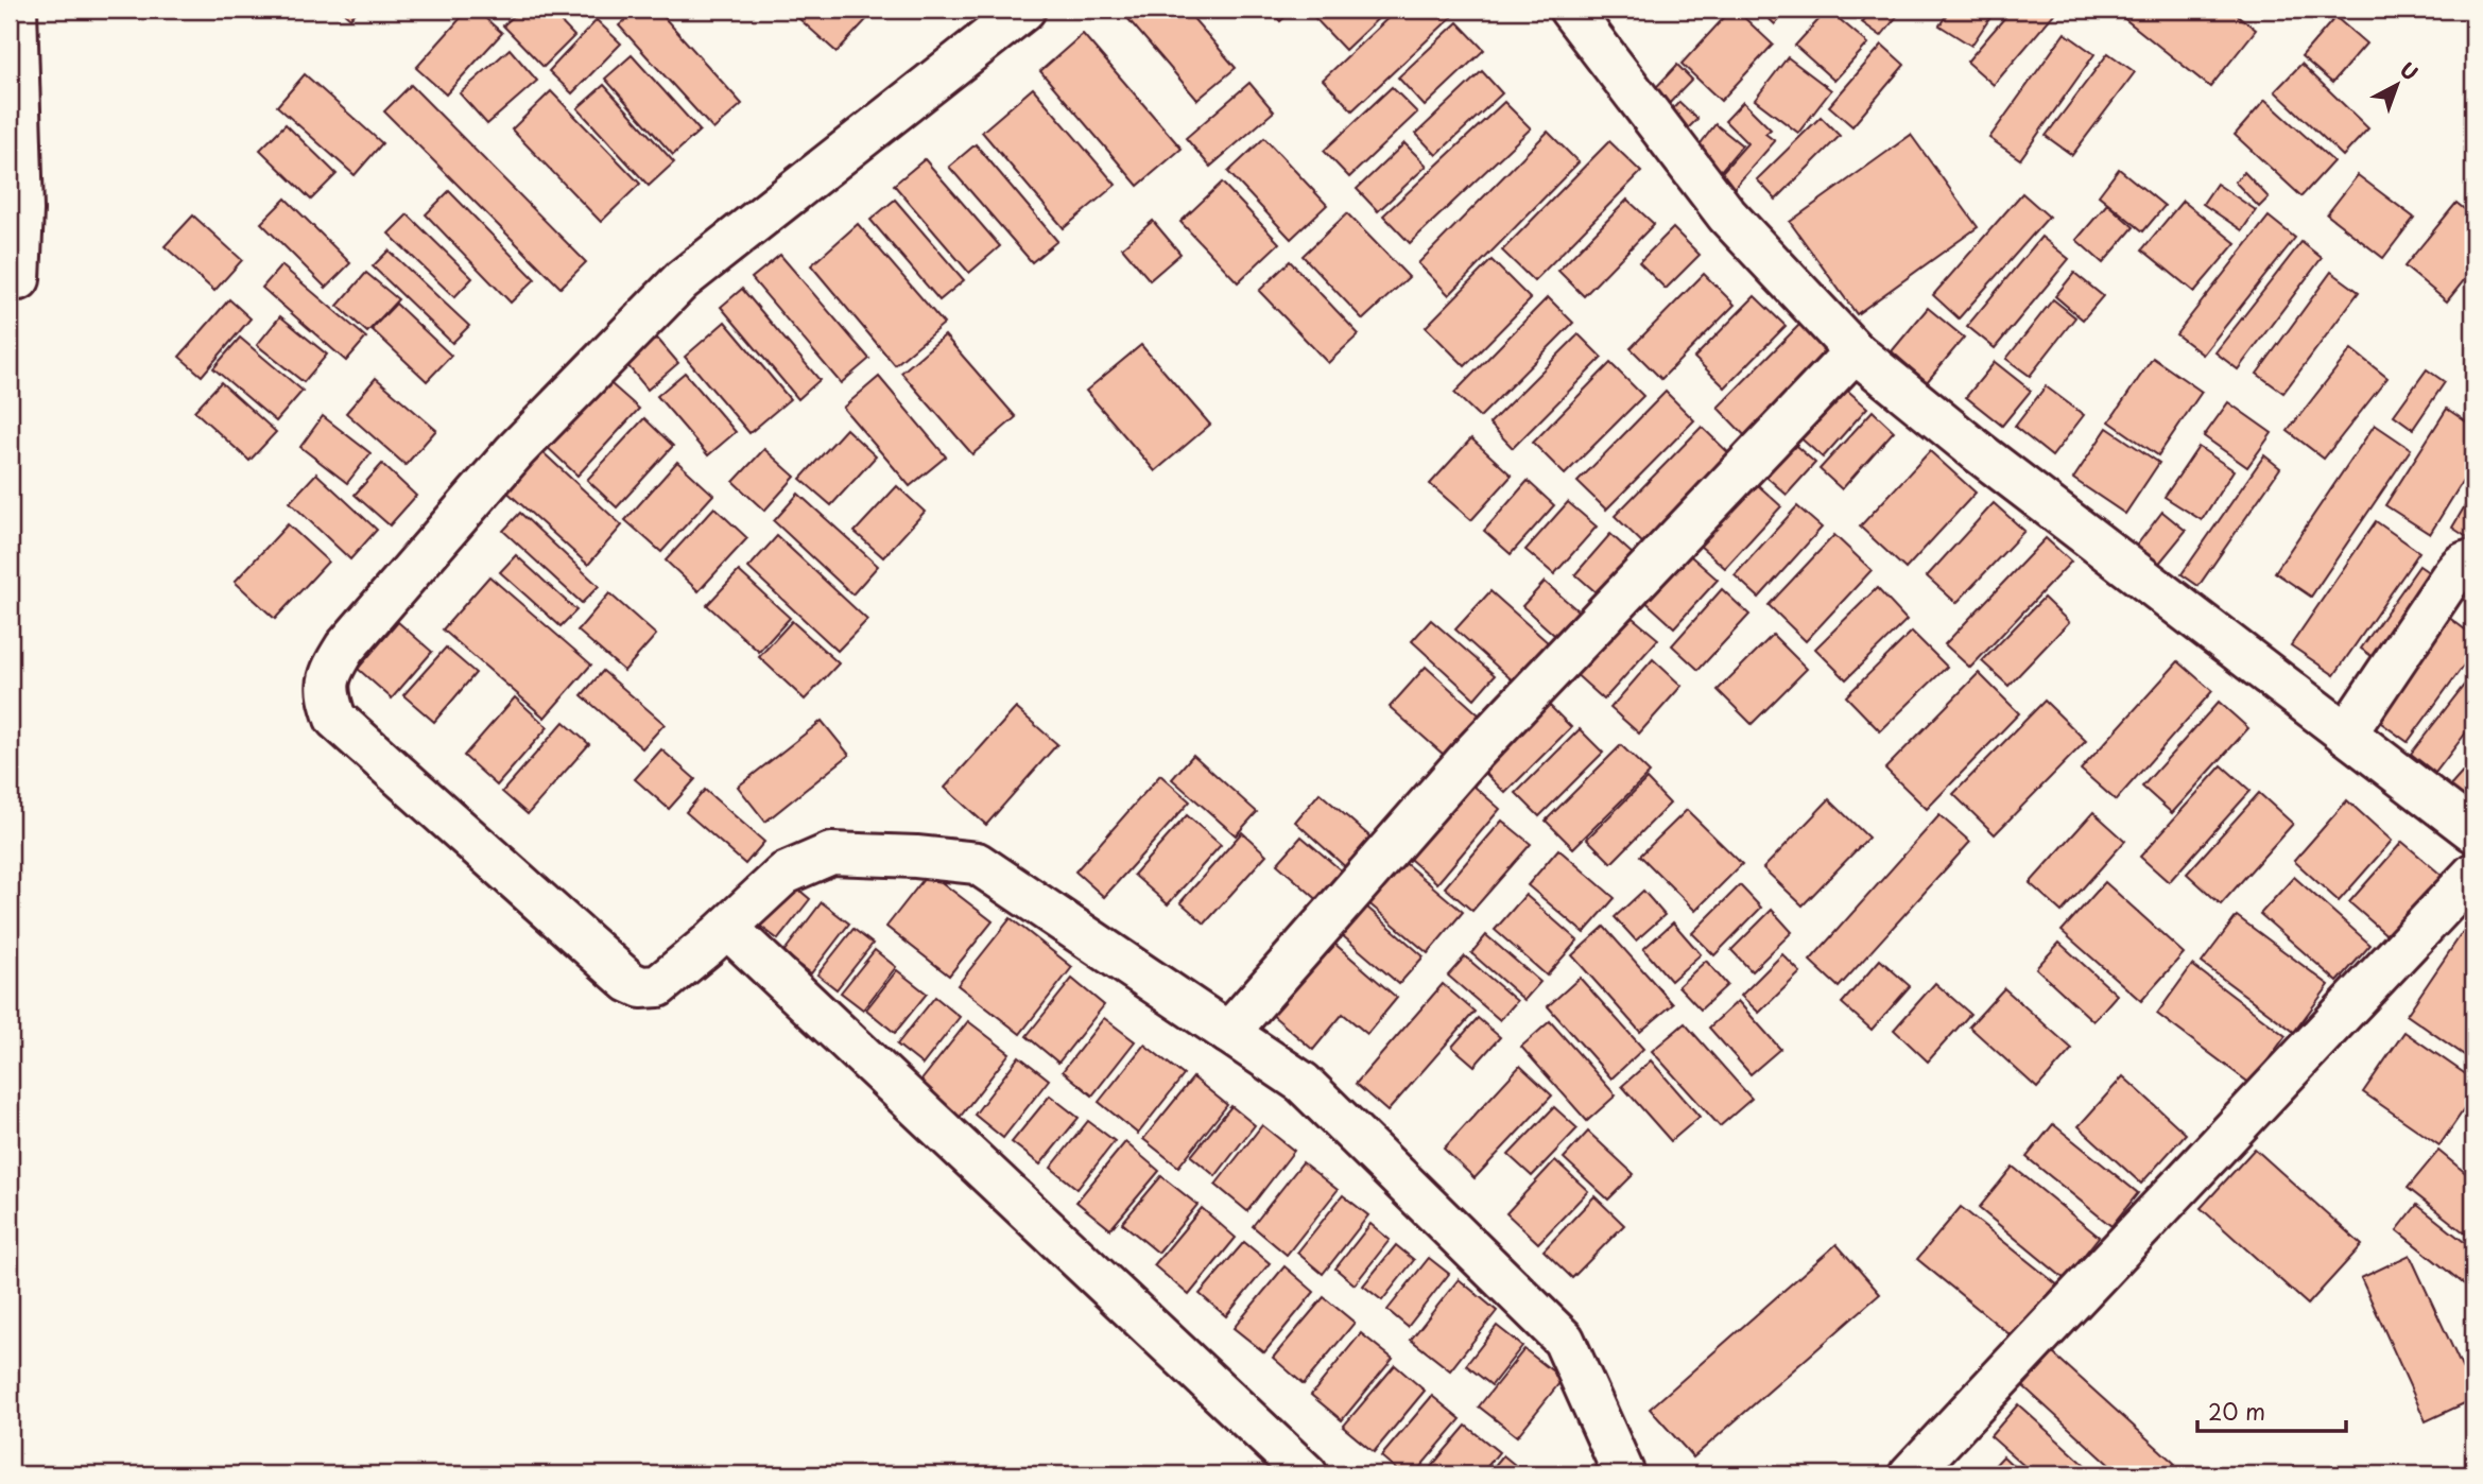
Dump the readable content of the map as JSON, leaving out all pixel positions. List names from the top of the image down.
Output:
{
  "scale_bar": "20 m",
  "north": "top right"
}
